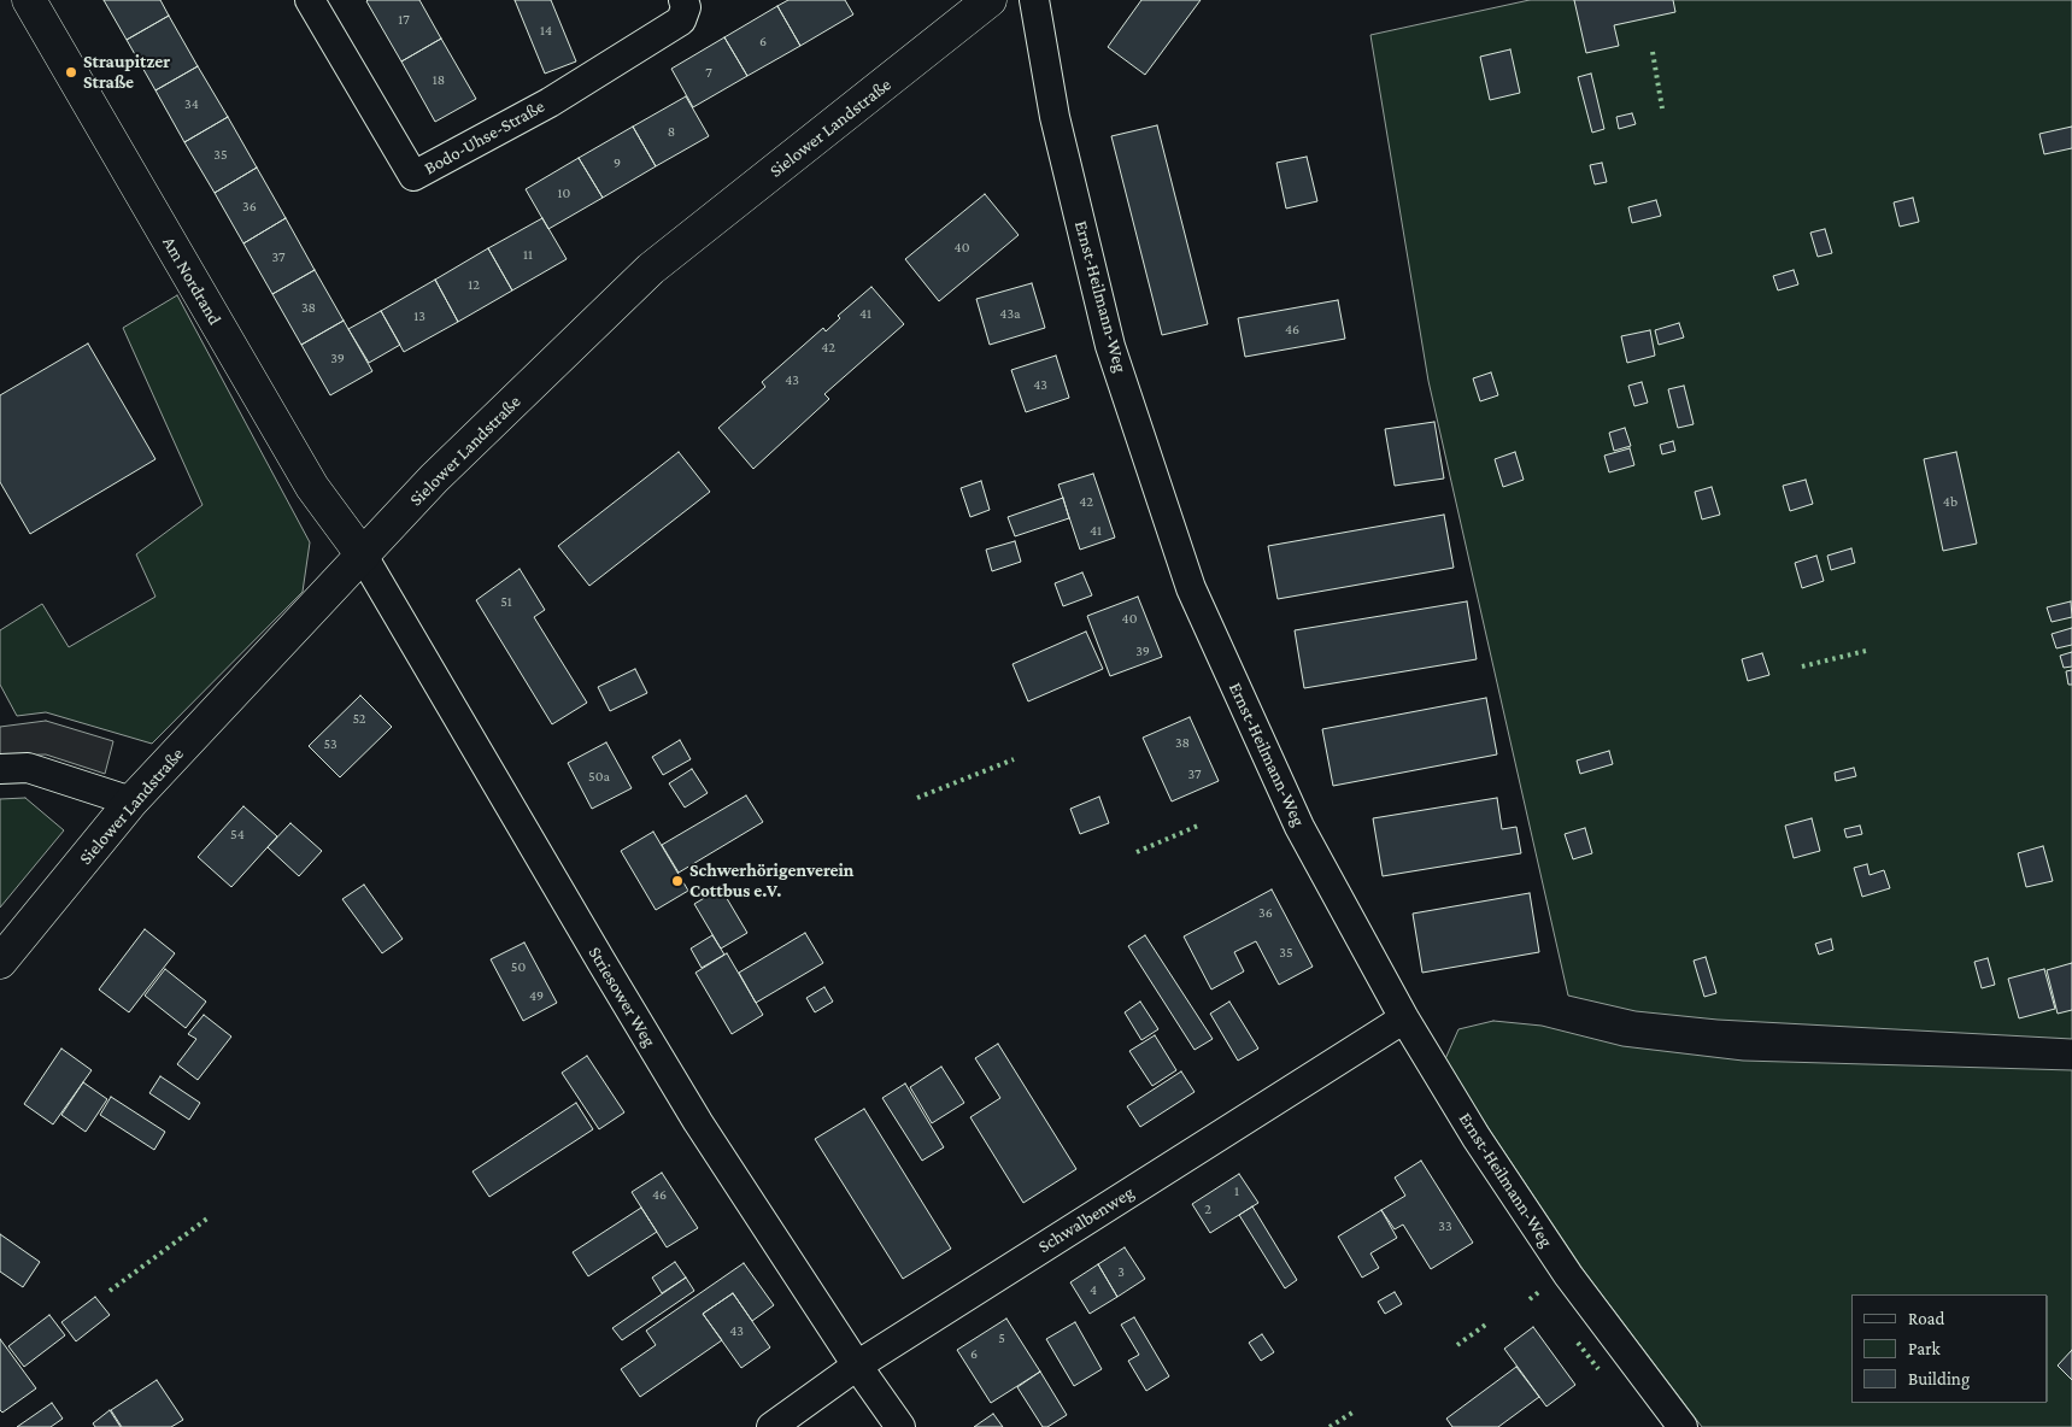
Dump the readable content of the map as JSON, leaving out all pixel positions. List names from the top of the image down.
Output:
{
  "streets": {
    "main road": ["Sielower Landstraße", "Am Nordrand"],
    "street": [
      "Bodo-Uhse-Straße",
      "Ernst-Heilmann-Weg",
      "Striesower Weg",
      "Schwalbenweg"
    ]
  },
  "crossings": [
    ["Sielower Landstraße", "Am Nordrand"],
    ["Sielower Landstraße", "Striesower Weg"],
    ["Am Nordrand", "Striesower Weg"],
    ["Ernst-Heilmann-Weg", "Schwalbenweg"],
    ["Striesower Weg", "Schwalbenweg"]
  ],
  "places": ["Straupitzer Straße", "Schwerhörigenverein Cottbus e.V."],
  "house_numbers": [
    "17",
    "14",
    "6",
    "7",
    "18",
    "34",
    "8",
    "35",
    "9",
    "10",
    "36",
    "40",
    "11",
    "37",
    "12",
    "38",
    "41",
    "43a",
    "13",
    "46",
    "42",
    "39",
    "43",
    "43",
    "42",
    "4b",
    "41",
    "51",
    "40",
    "39",
    "52",
    "38",
    "53",
    "37",
    "50a",
    "54",
    "36",
    "35",
    "50",
    "49",
    "1",
    "46",
    "2",
    "33",
    "3",
    "4",
    "43",
    "5",
    "6"
  ],
  "legend": ["Road", "Park", "Building"]
}
